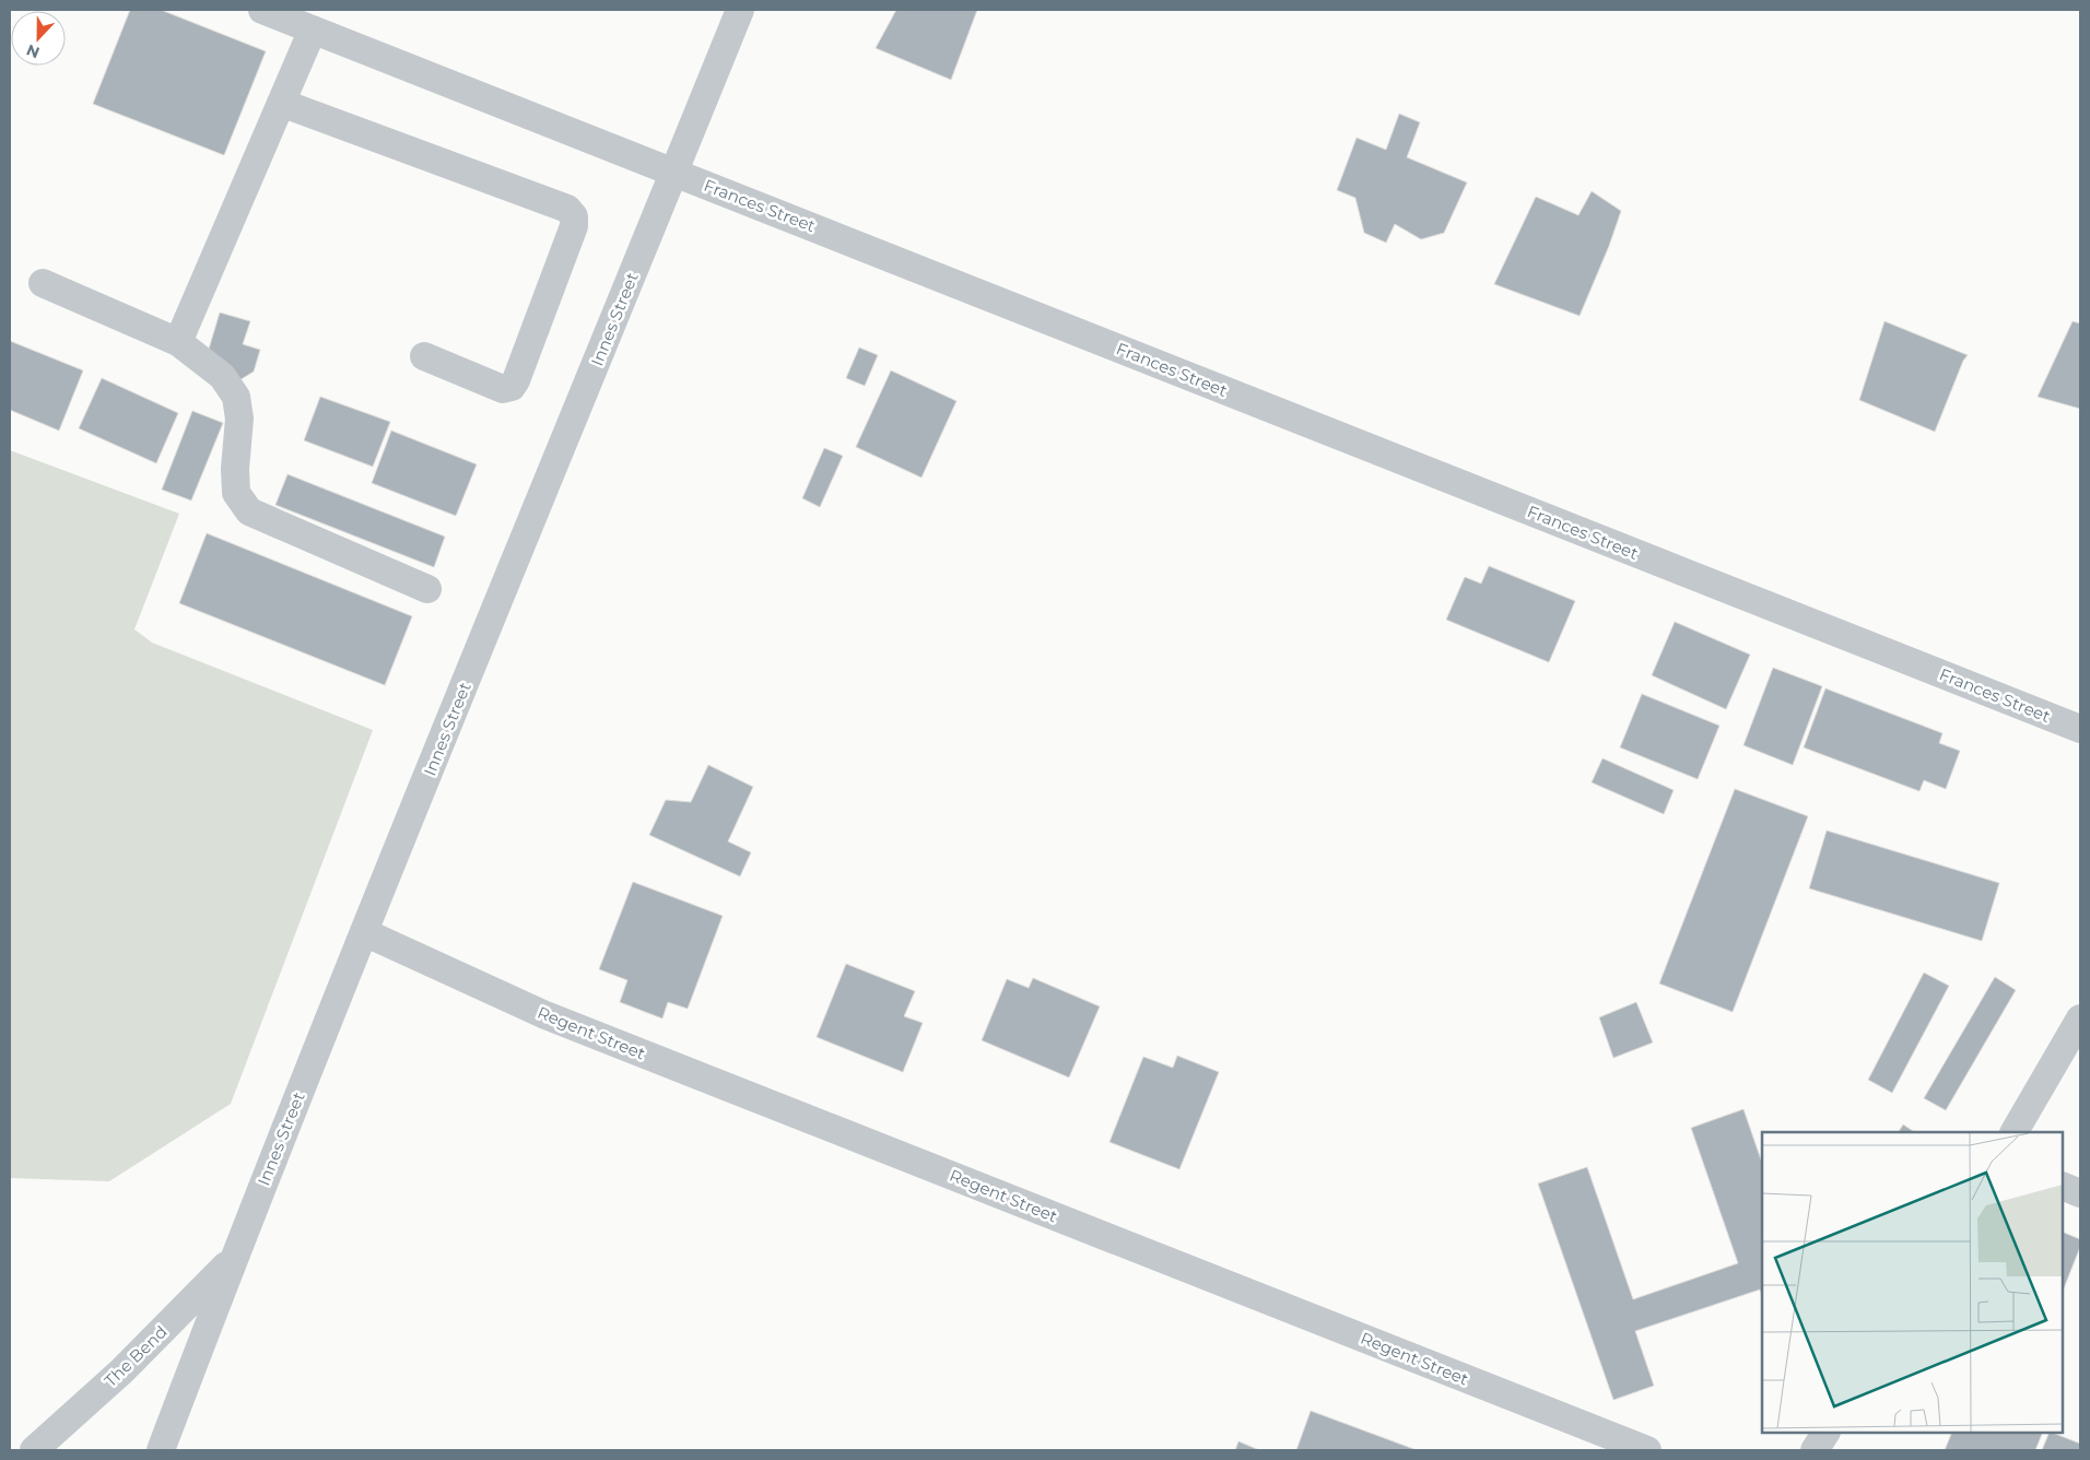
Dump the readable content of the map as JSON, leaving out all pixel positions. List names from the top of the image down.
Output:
{
  "streets": {
    "street": [
      "Frances Street",
      "Innes Street",
      "Regent Street",
      "The Bend"
    ]
  },
  "crossings": [
    ["Frances Street", "Innes Street"],
    ["Innes Street", "Regent Street"],
    ["Innes Street", "The Bend"]
  ],
  "north": "bottom"
}
